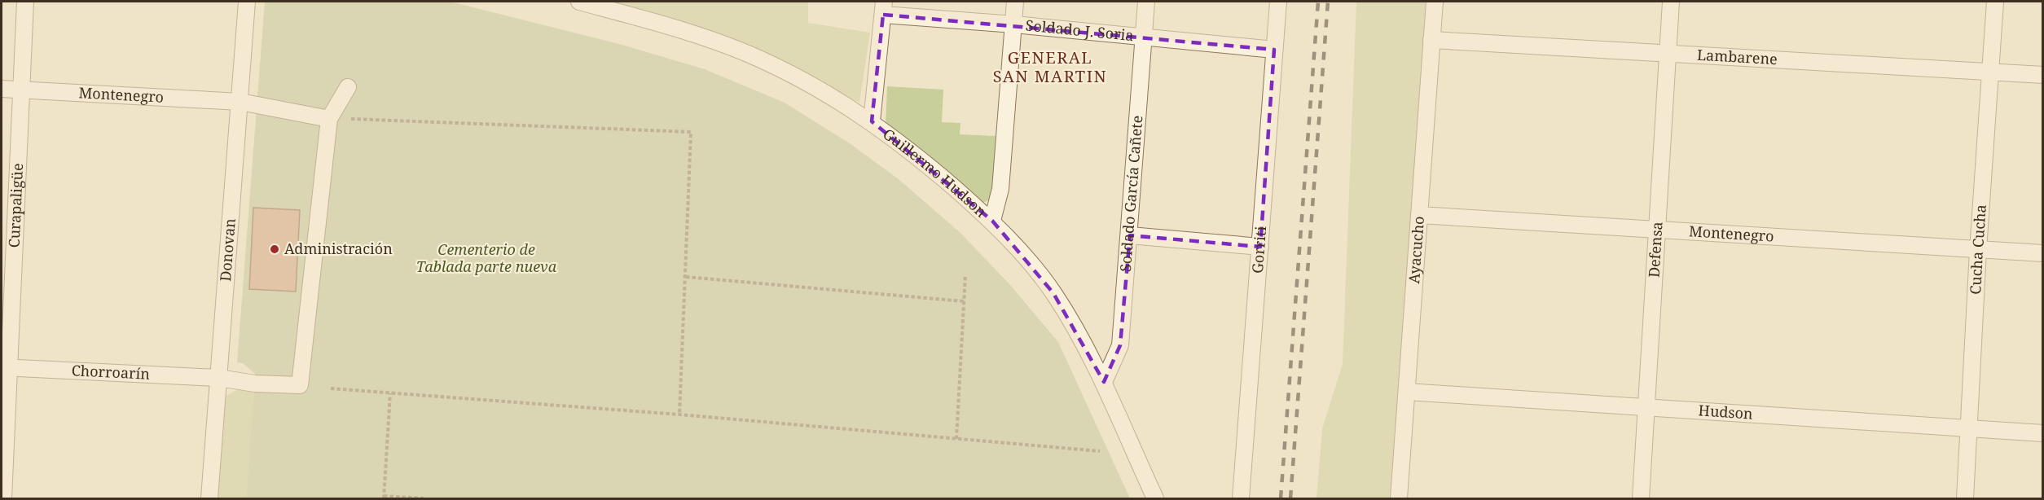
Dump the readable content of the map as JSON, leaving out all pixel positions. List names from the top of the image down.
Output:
{
  "streets": {
    "street": [
      "Soldado J. Soria",
      "Lambarene",
      "Montenegro",
      "Guillermo Hudson",
      "Soldado García Cañete",
      "Curapaligüe",
      "Donovan",
      "Gorriti",
      "Ayacucho",
      "Defensa",
      "Cucha Cucha",
      "Chorroarín",
      "Hudson"
    ]
  },
  "crossings": [
    ["Soldado J. Soria", "Soldado García Cañete"],
    ["Soldado J. Soria", "Gorriti"],
    ["Lambarene", "Ayacucho"],
    ["Lambarene", "Defensa"],
    ["Lambarene", "Cucha Cucha"],
    ["Montenegro", "Curapaligüe"],
    ["Montenegro", "Donovan"],
    ["Montenegro", "Ayacucho"],
    ["Montenegro", "Defensa"],
    ["Montenegro", "Cucha Cucha"],
    ["Montenegro", "Chorroarín"],
    ["Guillermo Hudson", "Soldado García Cañete"],
    ["Curapaligüe", "Chorroarín"],
    ["Donovan", "Chorroarín"],
    ["Ayacucho", "Hudson"],
    ["Defensa", "Hudson"],
    ["Cucha Cucha", "Hudson"]
  ],
  "districts": ["GENERAL SAN MARTIN"],
  "parks": ["Cementerio de Tablada parte nueva"],
  "places": ["Administración"]
}
